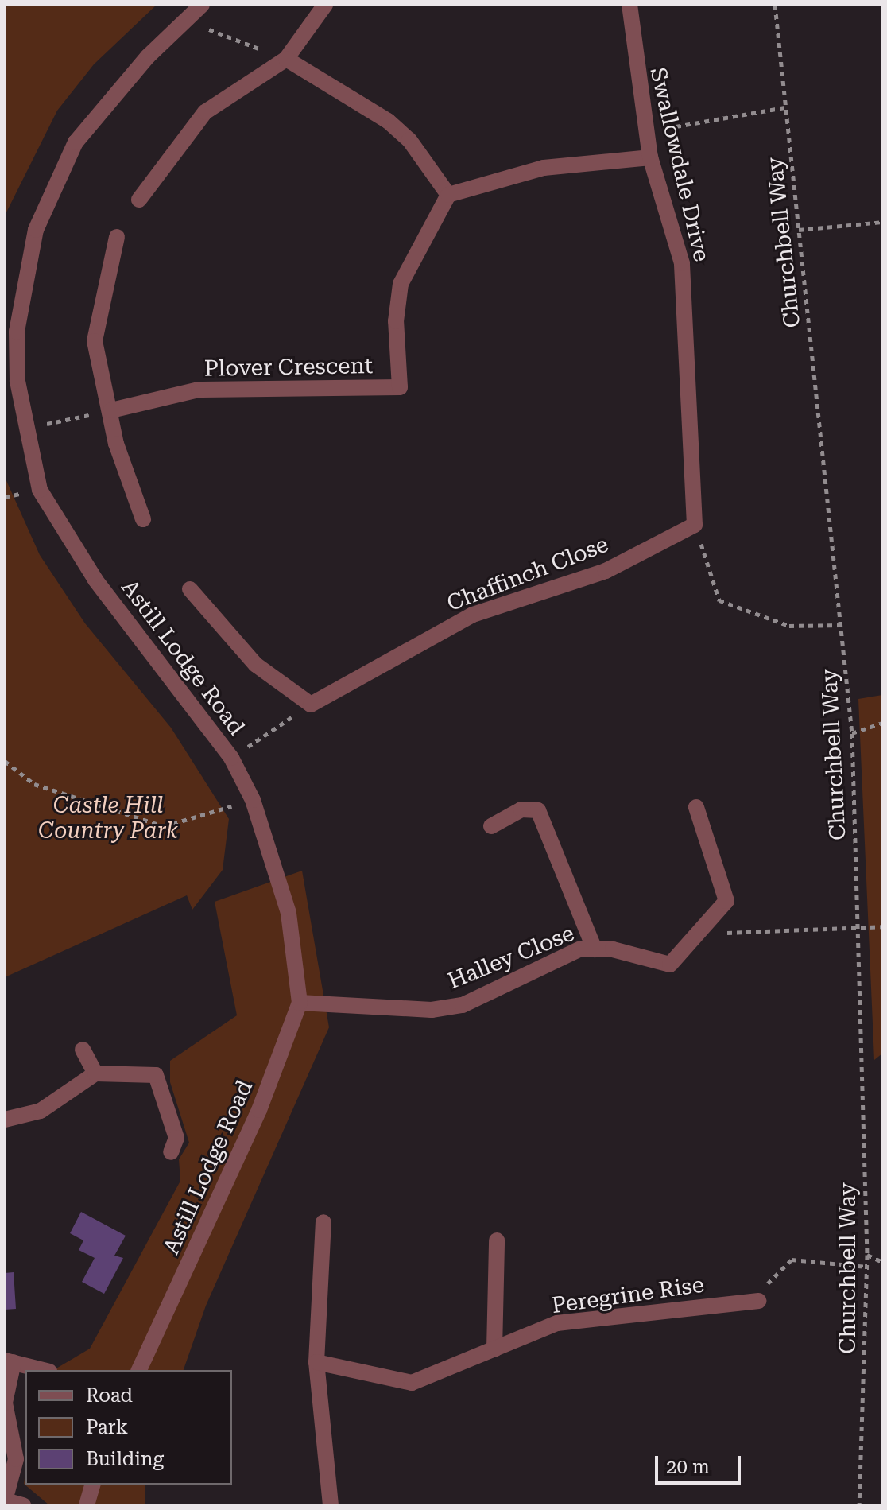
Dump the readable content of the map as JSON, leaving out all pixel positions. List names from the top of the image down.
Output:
{
  "streets": {
    "street": [
      "Swallowdale Drive",
      "Plover Crescent",
      "Chaffinch Close",
      "Astill Lodge Road",
      "Halley Close",
      "Peregrine Rise"
    ],
    "path": ["Churchbell Way"]
  },
  "crossings": [
    ["Swallowdale Drive", "Chaffinch Close"],
    ["Astill Lodge Road", "Halley Close"]
  ],
  "parks": ["Castle Hill Country Park"],
  "legend": ["Road", "Park", "Building"],
  "scale_bar": "20 m"
}
